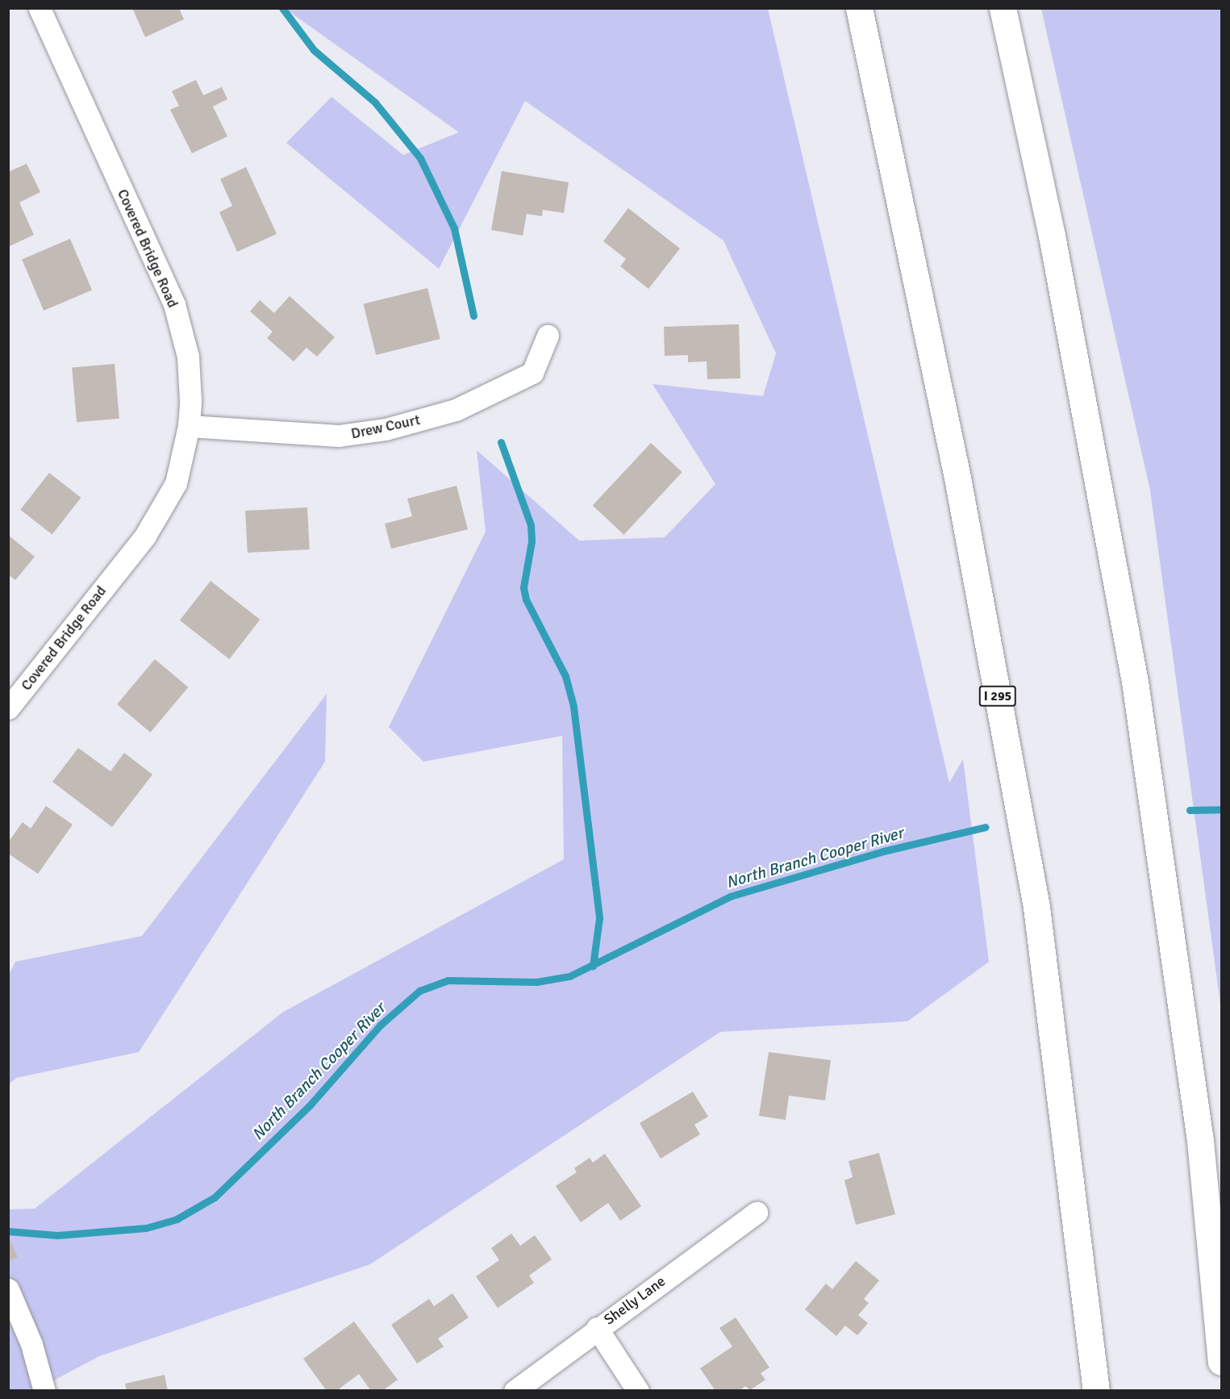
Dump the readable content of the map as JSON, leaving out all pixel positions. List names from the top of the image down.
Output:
{
  "streets": {
    "highway": ["I 295"],
    "street": ["Covered Bridge Road", "Drew Court", "Shelly Lane"]
  },
  "crossings": [
    ["Covered Bridge Road", "Drew Court"]
  ],
  "water": ["North Branch Cooper River"]
}
